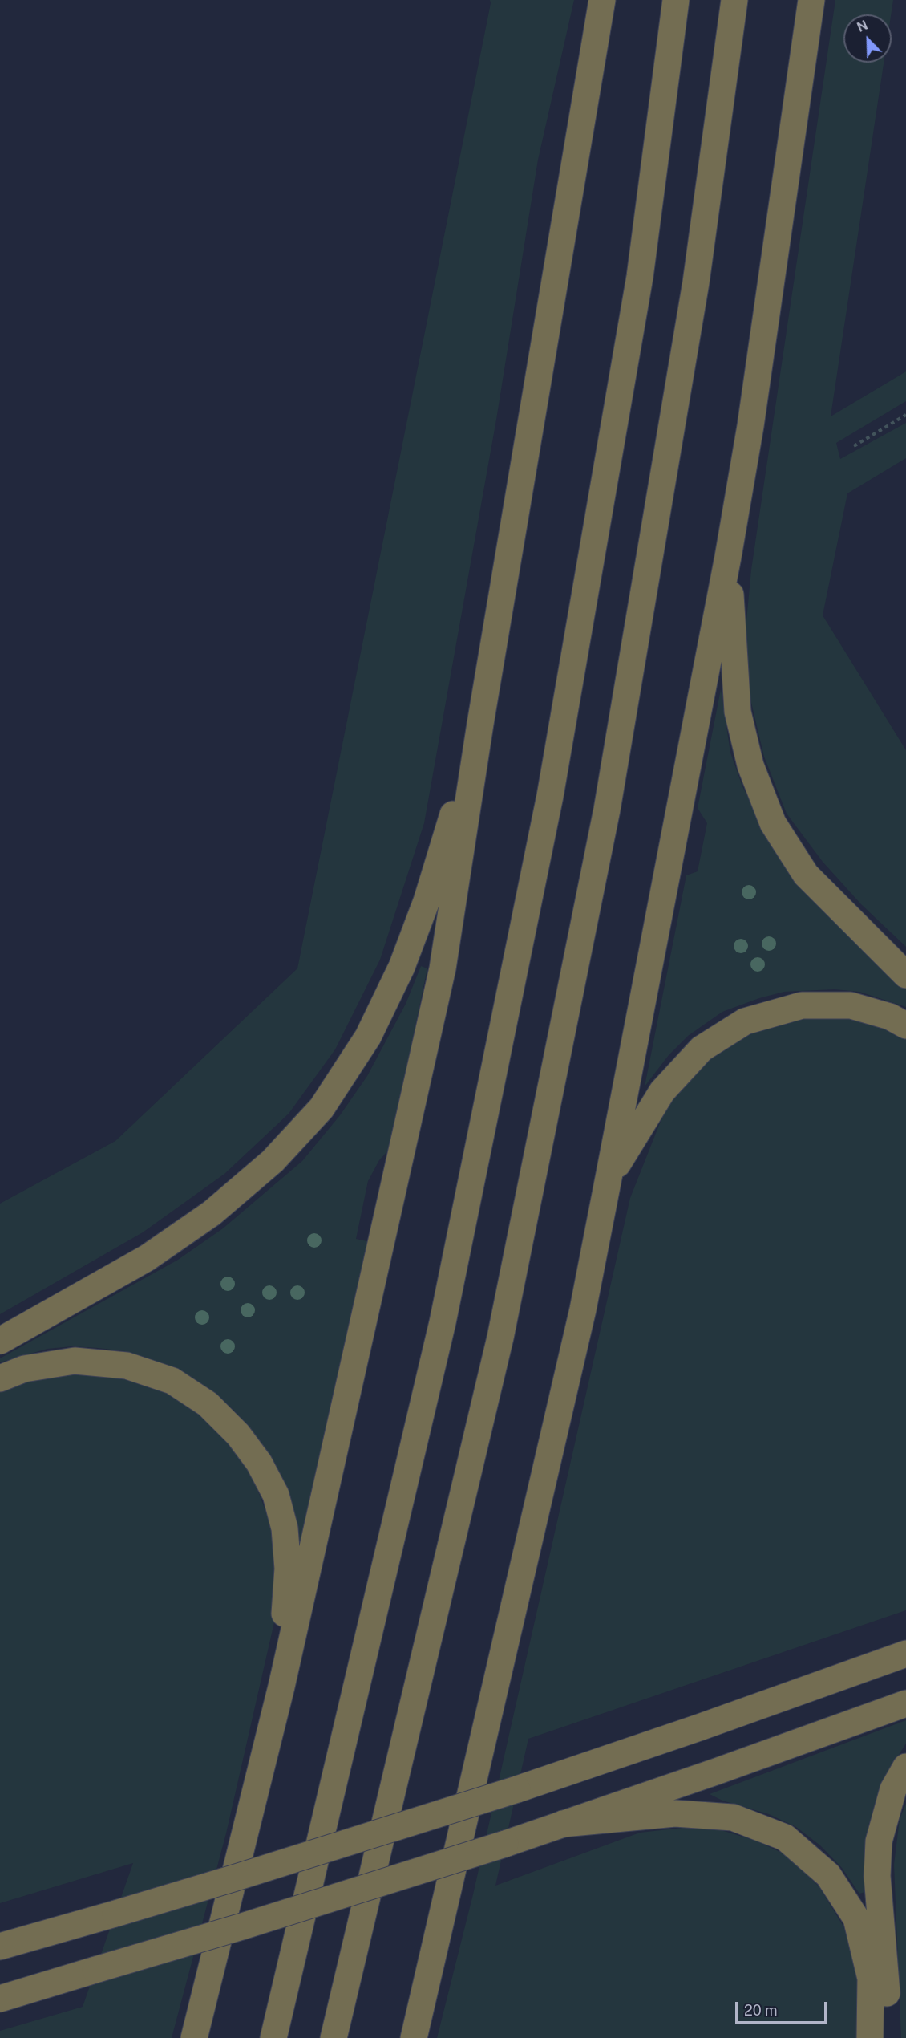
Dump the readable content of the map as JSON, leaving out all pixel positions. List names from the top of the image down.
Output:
{
  "scale_bar": "20 m",
  "north": "top left"
}
